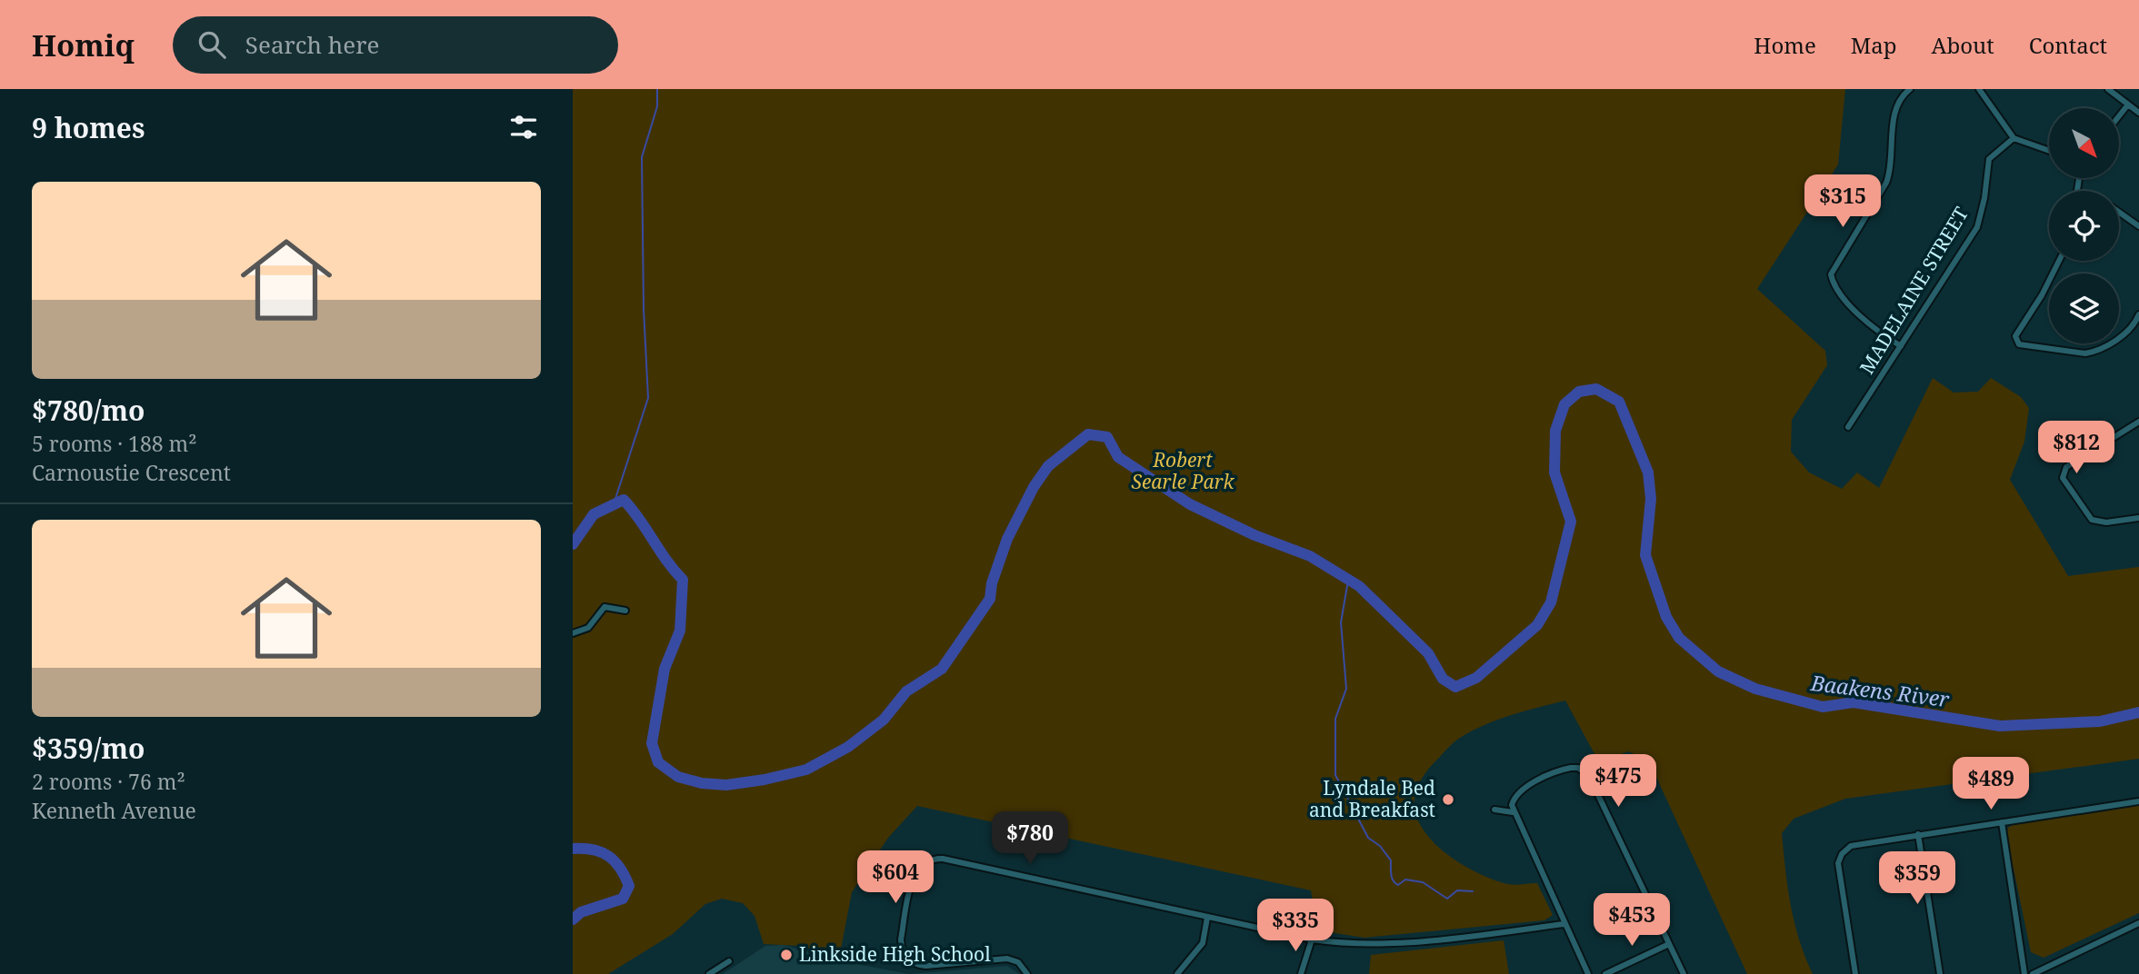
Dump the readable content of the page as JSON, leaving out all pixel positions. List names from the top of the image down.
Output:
{
  "streets": {
    "street": ["MADELAINE STREET"]
  },
  "water": ["Baakens River"],
  "parks": ["Robert Searle Park"],
  "places": ["Lyndale Bed and Breakfast", "Linkside High School"],
  "north": "bottom right",
  "page": {
    "header": "Homiq",
    "search": "Search here",
    "nav": [
      "Home",
      "Map",
      "About",
      "Contact"
    ],
    "heading": "9 homes",
    "list": [
      {
        "name": "$780/mo",
        "note": "5 rooms · 188 m² · Carnoustie Crescent"
      },
      {
        "name": "$359/mo",
        "note": "2 rooms · 76 m² · Kenneth Avenue"
      }
    ],
    "price": [
      "$315",
      "$812",
      "$475",
      "$489",
      "$780",
      "$604",
      "$359",
      "$453",
      "$335"
    ]
  }
}
